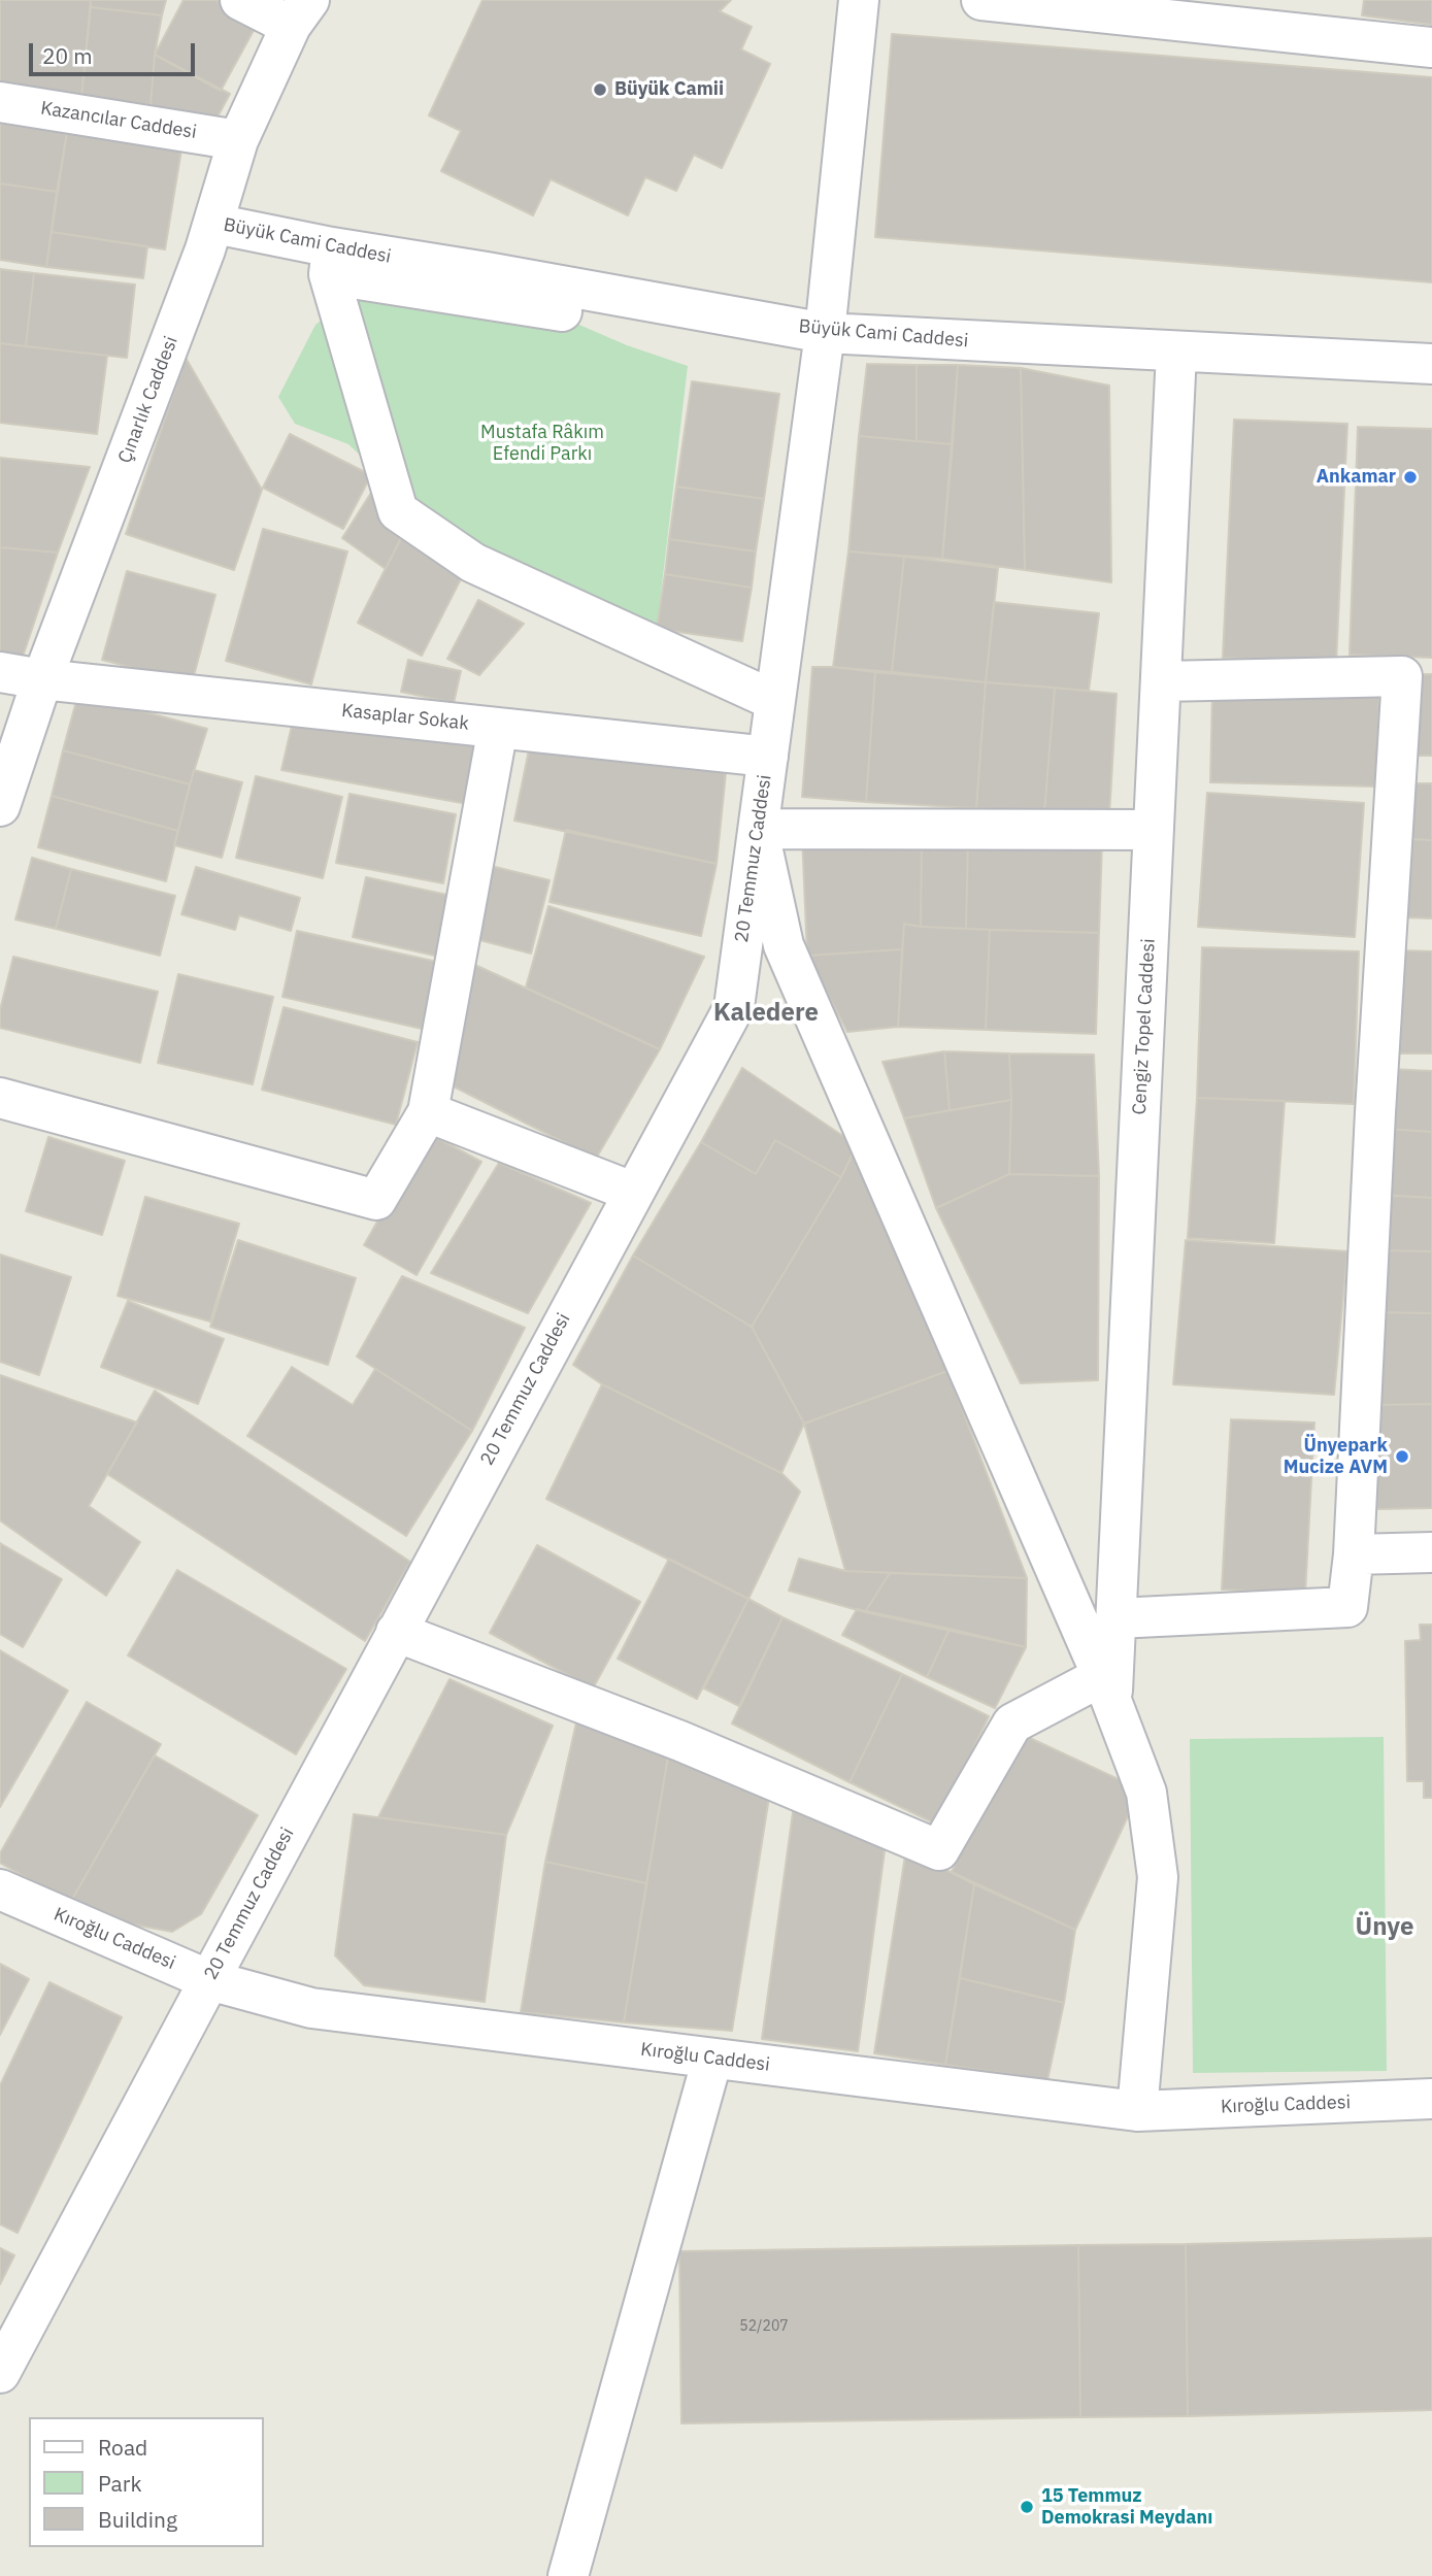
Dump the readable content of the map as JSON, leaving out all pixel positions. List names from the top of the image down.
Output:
{
  "streets": {
    "street": [
      "Kazancılar Caddesi",
      "Büyük Cami Caddesi",
      "Çınarlık Caddesi",
      "Kasaplar Sokak",
      "20 Temmuz Caddesi",
      "Cengiz Topel Caddesi",
      "Kıroğlu Caddesi"
    ]
  },
  "crossings": [
    ["Kazancılar Caddesi", "Çınarlık Caddesi"],
    ["Büyük Cami Caddesi", "Çınarlık Caddesi"],
    ["Büyük Cami Caddesi", "20 Temmuz Caddesi"],
    ["Büyük Cami Caddesi", "Cengiz Topel Caddesi"],
    ["Çınarlık Caddesi", "Kasaplar Sokak"],
    ["Kasaplar Sokak", "20 Temmuz Caddesi"],
    ["20 Temmuz Caddesi", "Kıroğlu Caddesi"]
  ],
  "districts": ["Kaledere", "Ünye"],
  "parks": ["Mustafa Râkım Efendi Parkı"],
  "places": [
    "Büyük Camii",
    "Ankamar",
    "Ünyepark Mucize AVM",
    "15 Temmuz Demokrasi Meydanı"
  ],
  "house_numbers": ["52/207"],
  "legend": ["Road", "Park", "Building"],
  "scale_bar": "20 m"
}
